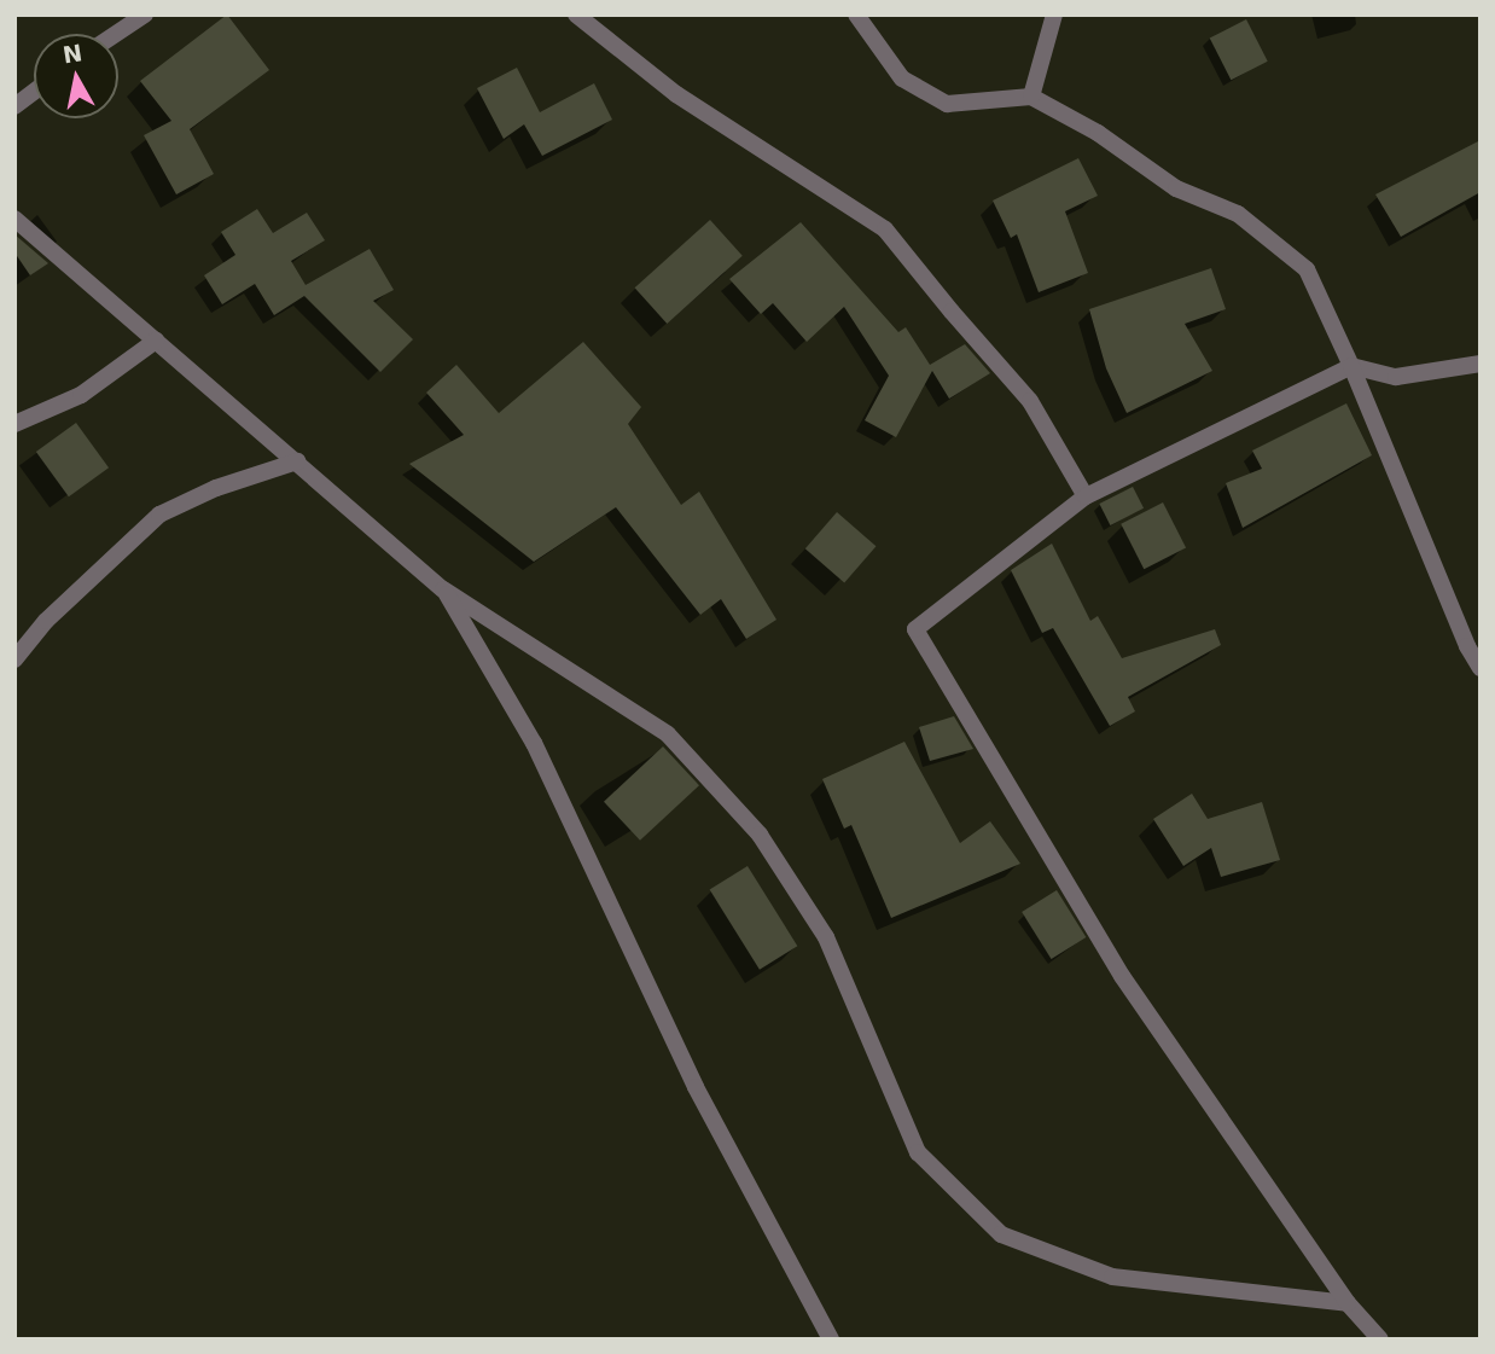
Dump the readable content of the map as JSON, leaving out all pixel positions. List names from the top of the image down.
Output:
{
  "north": "top"
}
